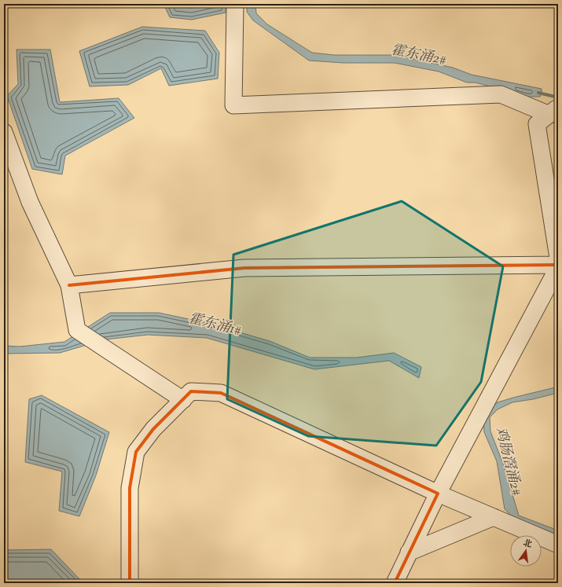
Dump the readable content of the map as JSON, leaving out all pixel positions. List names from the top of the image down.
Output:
{
  "water": ["霍东涌2#", "霍东涌1#", "鸡肠滘涌2#"],
  "north": "top"
}
